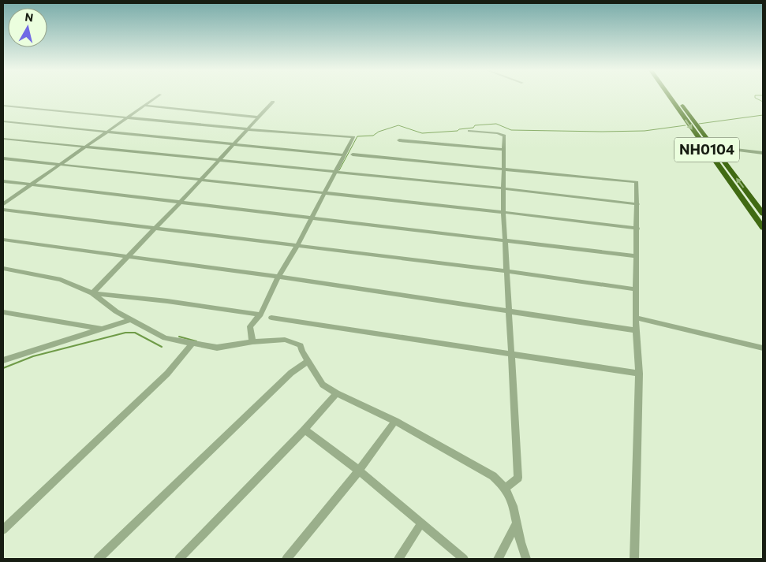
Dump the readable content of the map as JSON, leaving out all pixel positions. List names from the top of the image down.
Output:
{
  "streets": {
    "highway": ["NH0104"]
  },
  "north": "top"
}
